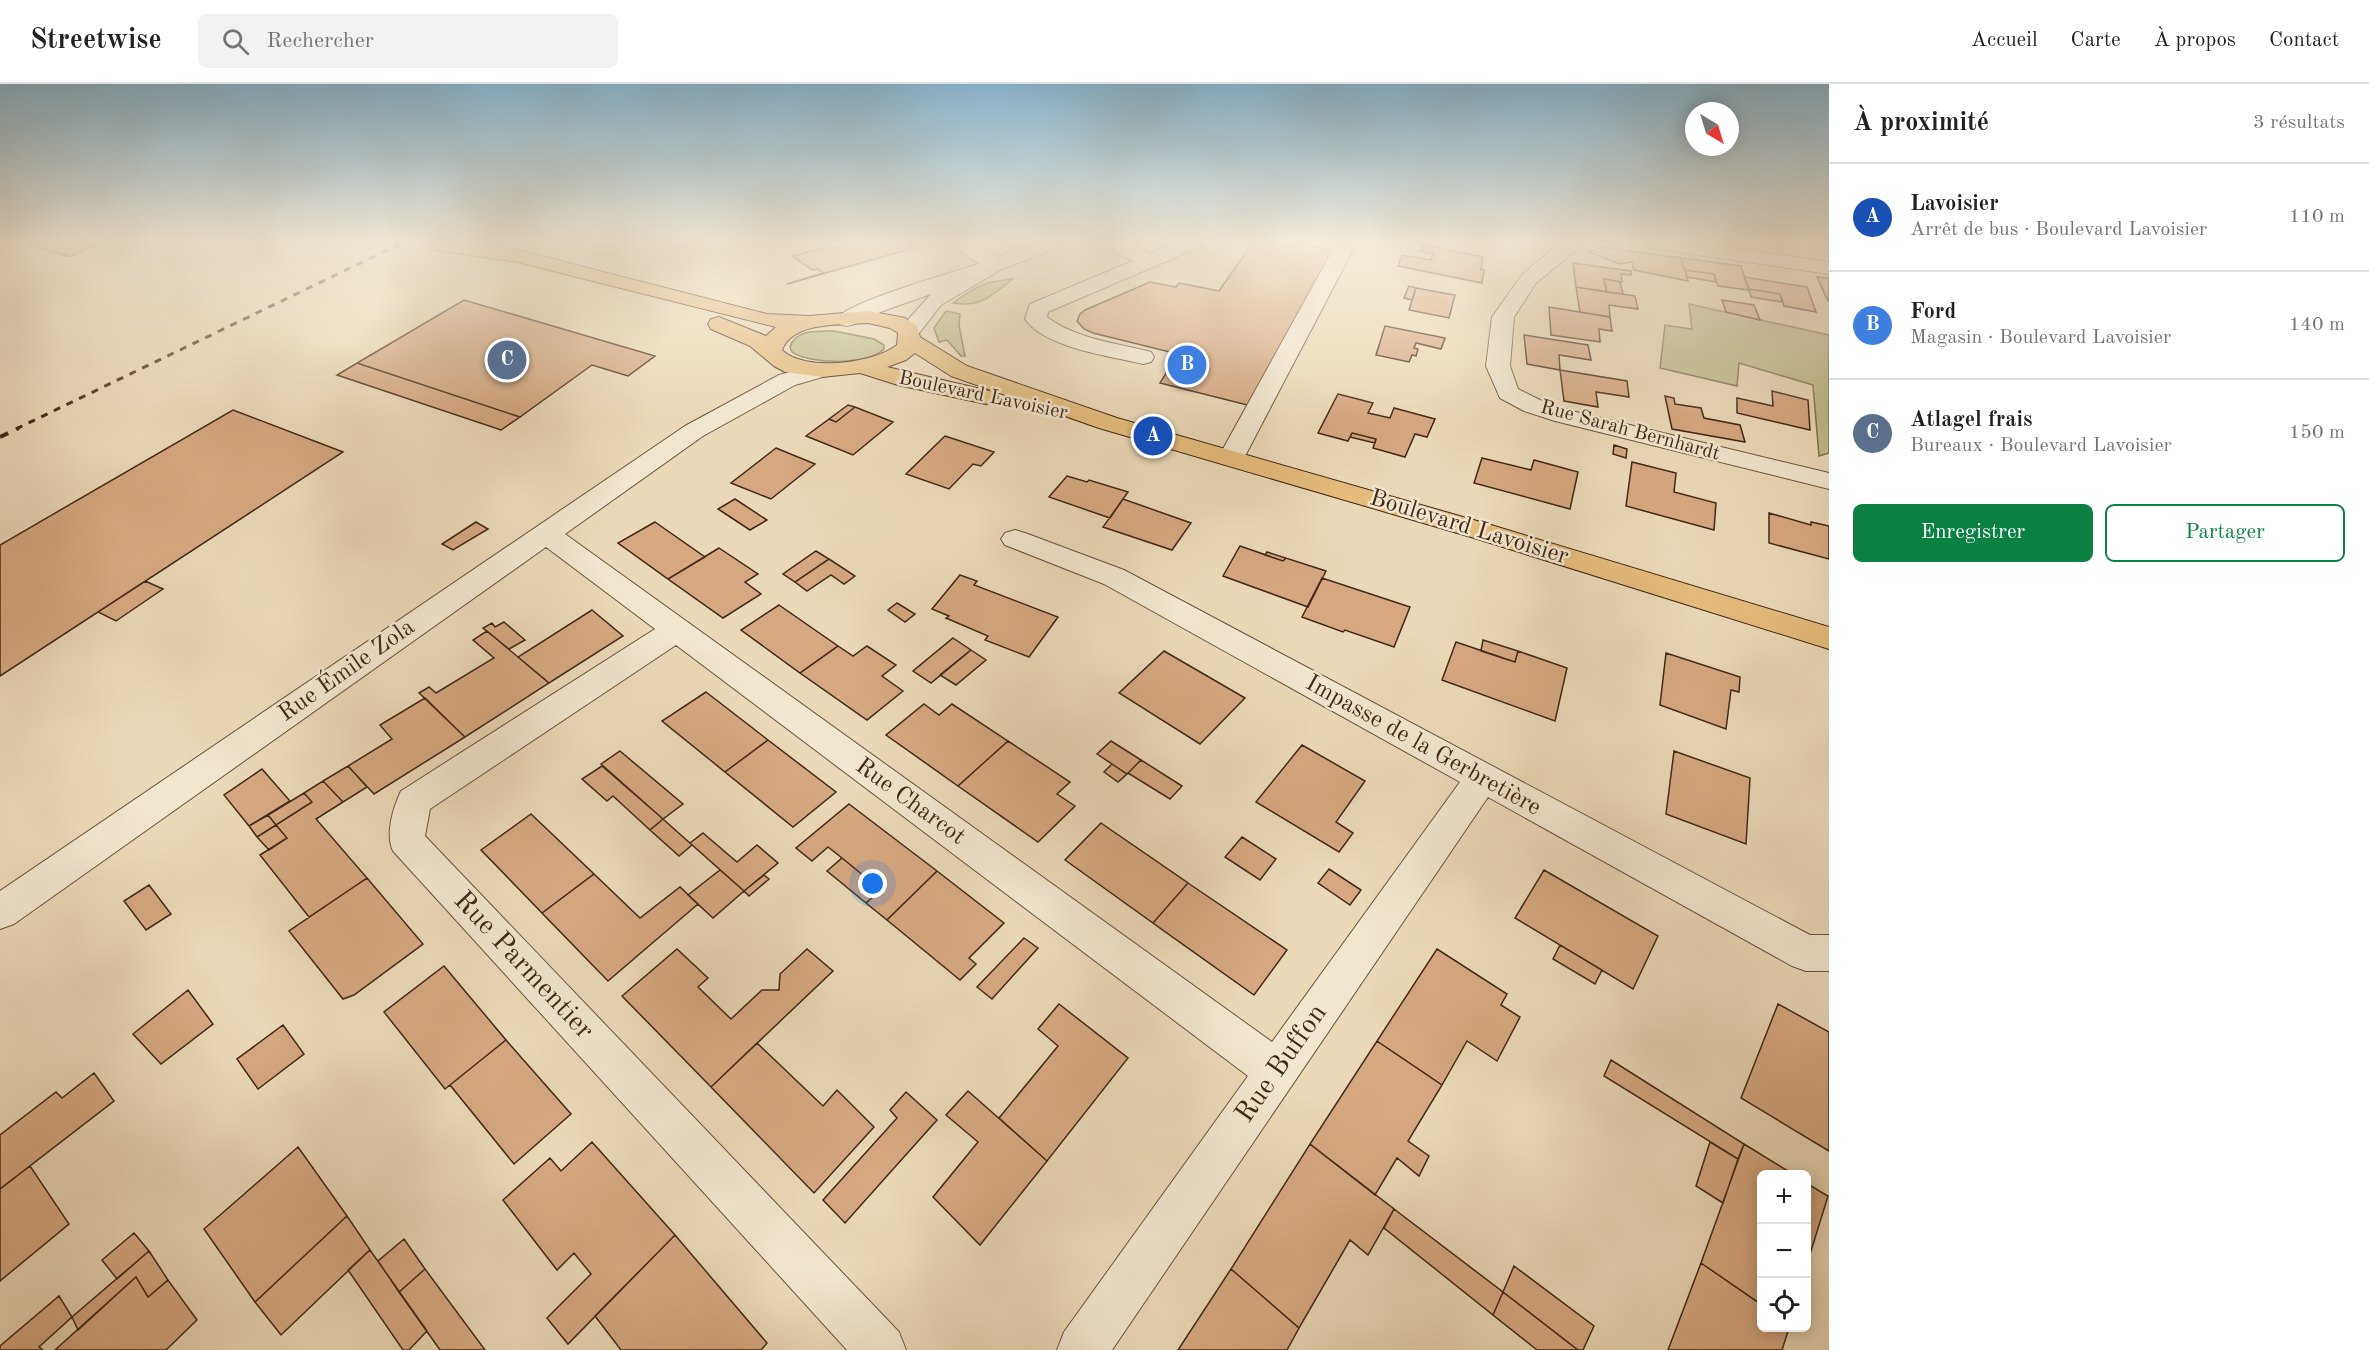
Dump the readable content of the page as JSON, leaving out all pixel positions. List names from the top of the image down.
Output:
{
  "streets": {
    "main road": ["Boulevard Lavoisier"],
    "street": [
      "Rue Sarah Bernhardt",
      "Rue Émile Zola",
      "Impasse de la Gerbretière",
      "Rue Charcot",
      "Rue Parmentier",
      "Rue Buffon"
    ]
  },
  "crossings": [
    ["Boulevard Lavoisier", "Rue Émile Zola"],
    ["Rue Émile Zola", "Rue Charcot"],
    ["Impasse de la Gerbretière", "Rue Buffon"],
    ["Rue Charcot", "Rue Parmentier"],
    ["Rue Charcot", "Rue Buffon"]
  ],
  "north": "bottom right",
  "page": {
    "header": "Streetwise",
    "search": "Rechercher",
    "nav": [
      "Accueil",
      "Carte",
      "À propos",
      "Contact"
    ],
    "heading": ["À proximité", "3 résultats"],
    "list": [
      {
        "mark": "A",
        "name": "Lavoisier",
        "note": "Arrêt de bus · Boulevard Lavoisier",
        "value": "110 m"
      },
      {
        "mark": "B",
        "name": "Ford",
        "note": "Magasin · Boulevard Lavoisier",
        "value": "140 m"
      },
      {
        "mark": "C",
        "name": "Atlagel frais",
        "note": "Bureaux · Boulevard Lavoisier",
        "value": "150 m"
      }
    ],
    "pins": ["C", "B", "A"],
    "buttons": ["Enregistrer", "Partager"],
    "map_buttons": ["+", "−"]
  }
}
